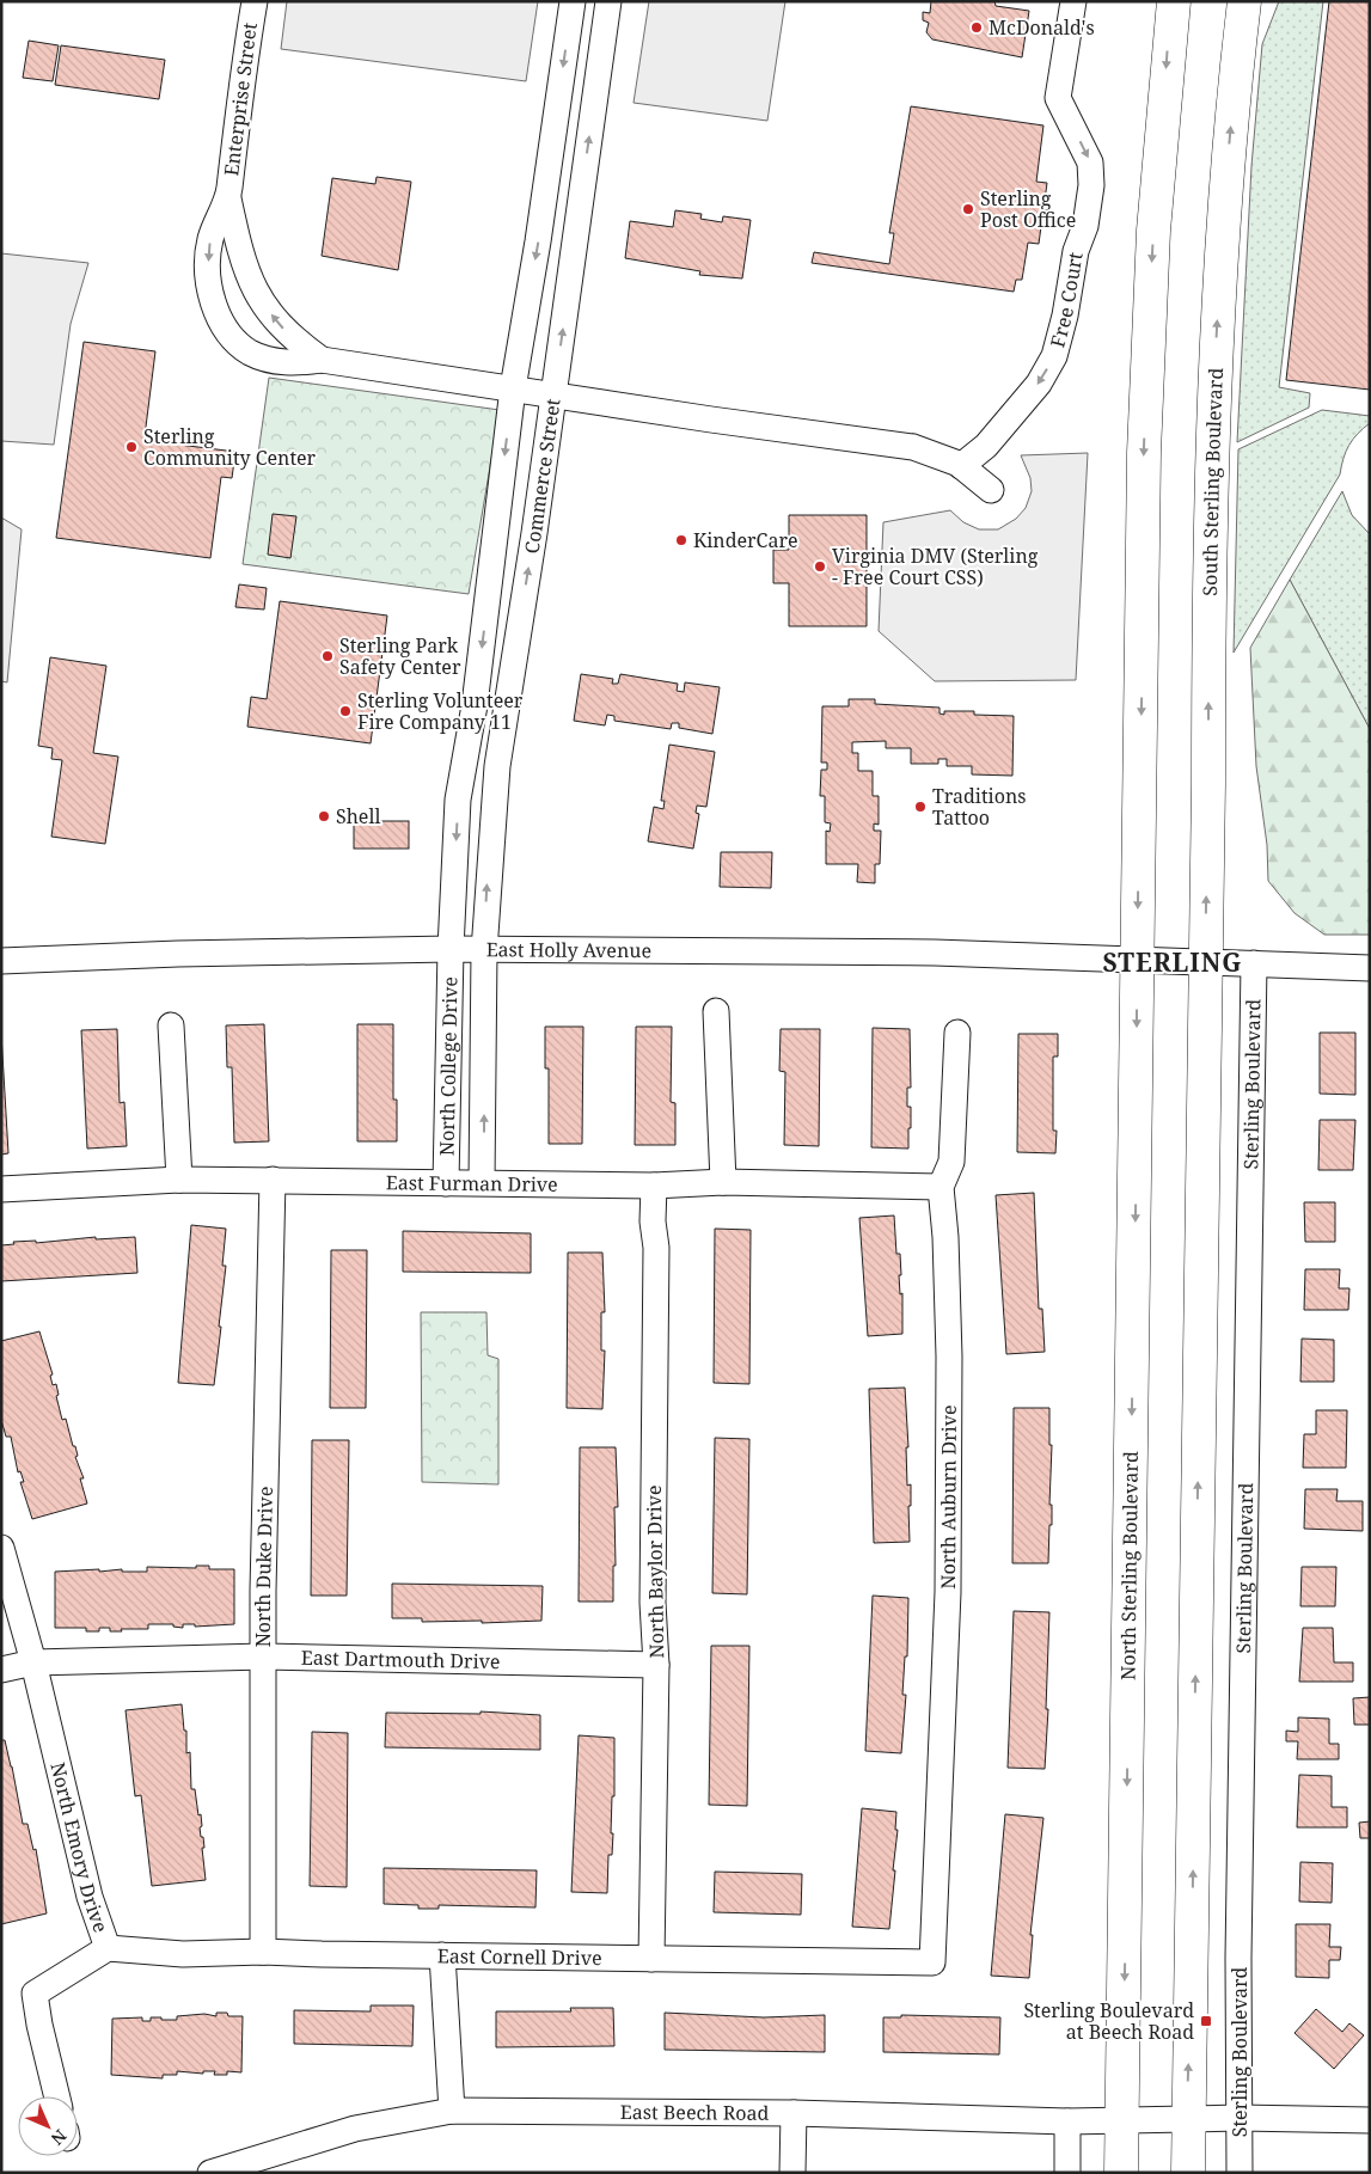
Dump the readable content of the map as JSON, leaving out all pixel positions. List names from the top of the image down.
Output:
{
  "streets": {
    "main road": ["South Sterling Boulevard", "North Sterling Boulevard"],
    "street": [
      "Enterprise Street",
      "Free Court",
      "Commerce Street",
      "East Holly Avenue",
      "North College Drive",
      "Sterling Boulevard",
      "East Furman Drive",
      "North Auburn Drive",
      "North Duke Drive",
      "North Baylor Drive",
      "East Dartmouth Drive",
      "North Emory Drive",
      "East Cornell Drive",
      "East Beech Road"
    ]
  },
  "crossings": [
    ["Enterprise Street", "Commerce Street"],
    ["Commerce Street", "East Holly Avenue"],
    ["Commerce Street", "North College Drive"],
    ["South Sterling Boulevard", "East Holly Avenue"],
    ["East Holly Avenue", "North College Drive"],
    ["East Holly Avenue", "Sterling Boulevard"],
    ["East Holly Avenue", "North Sterling Boulevard"],
    ["North College Drive", "East Furman Drive"],
    ["Sterling Boulevard", "East Beech Road"],
    ["East Furman Drive", "North Auburn Drive"],
    ["East Furman Drive", "North Duke Drive"],
    ["East Furman Drive", "North Baylor Drive"],
    ["North Auburn Drive", "East Cornell Drive"],
    ["North Duke Drive", "East Dartmouth Drive"],
    ["North Duke Drive", "East Cornell Drive"],
    ["North Sterling Boulevard", "East Beech Road"],
    ["North Baylor Drive", "East Dartmouth Drive"],
    ["North Baylor Drive", "East Cornell Drive"],
    ["East Dartmouth Drive", "North Emory Drive"],
    ["North Emory Drive", "East Cornell Drive"]
  ],
  "one_way": ["Free Court"],
  "districts": ["STERLING"],
  "places": {
    "other": [
      "McDonald's",
      "Sterling Post Office",
      "Sterling Community Center",
      "KinderCare",
      "Virginia DMV (Sterling - Free Court CSS)",
      "Sterling Park Safety Center",
      "Sterling Volunteer Fire Company 11",
      "Traditions Tattoo",
      "Shell"
    ],
    "transit": ["Sterling Boulevard at Beech Road"]
  },
  "north": "bottom right"
}
